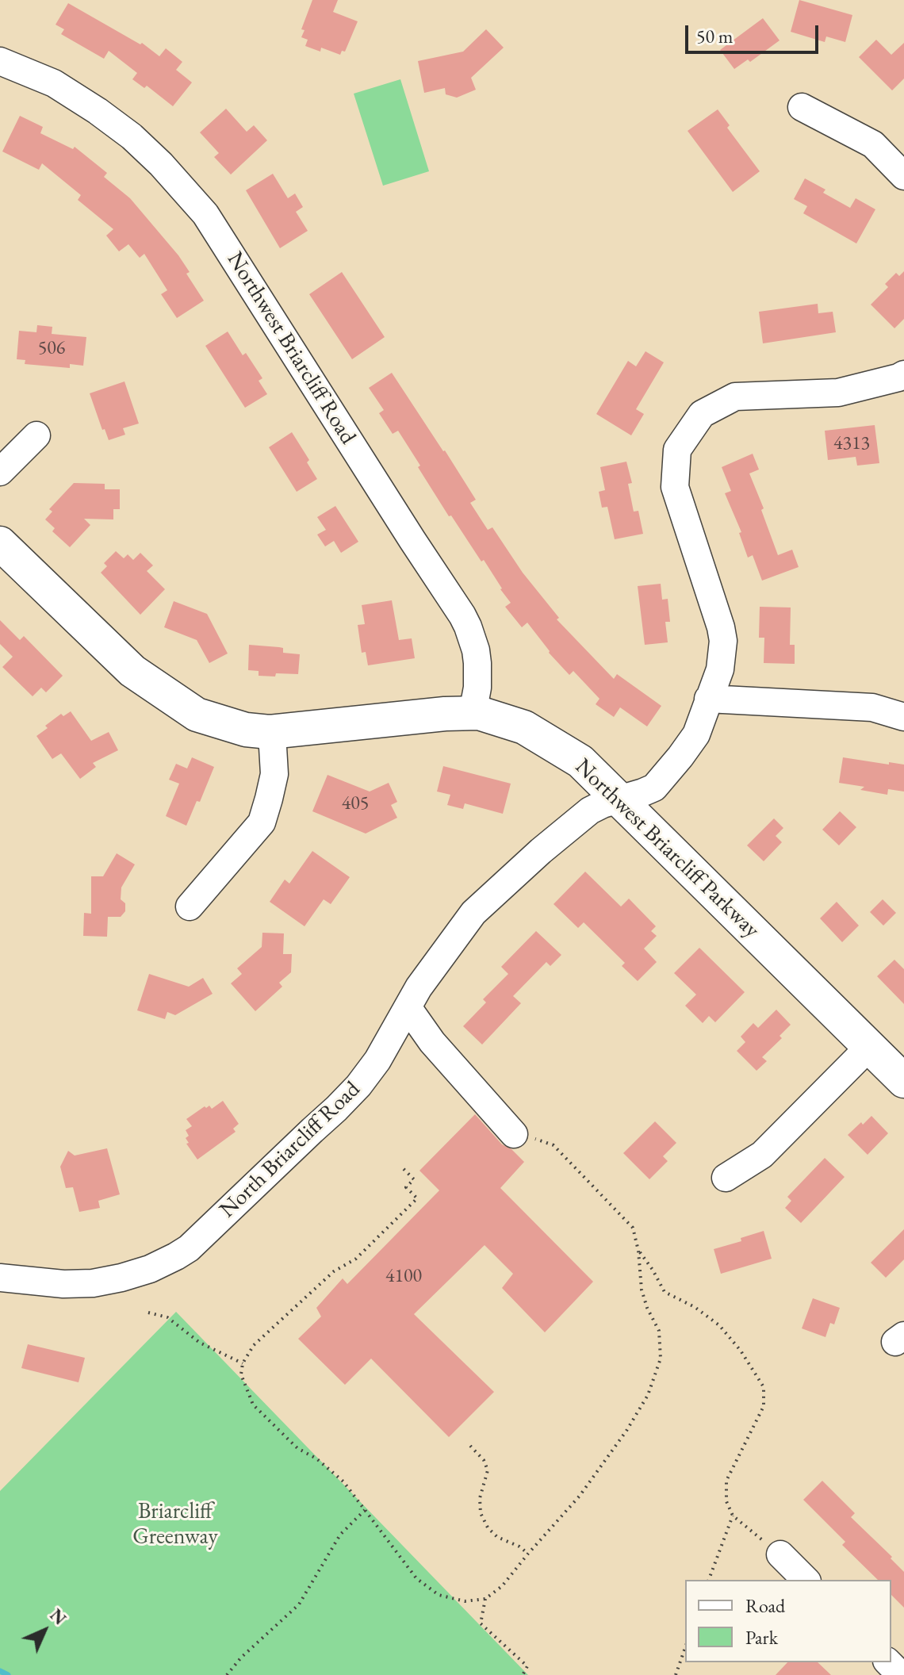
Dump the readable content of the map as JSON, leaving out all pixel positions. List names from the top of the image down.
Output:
{
  "streets": {
    "main road": ["Northwest Briarcliff Parkway"],
    "street": ["Northwest Briarcliff Road", "North Briarcliff Road"]
  },
  "crossings": [
    ["Northwest Briarcliff Road", "Northwest Briarcliff Parkway"],
    ["Northwest Briarcliff Parkway", "North Briarcliff Road"]
  ],
  "parks": ["Briarcliff Greenway"],
  "house_numbers": [
    "506",
    "4313",
    "405",
    "4100"
  ],
  "legend": ["Road", "Park"],
  "scale_bar": "50 m",
  "north": "top right"
}
